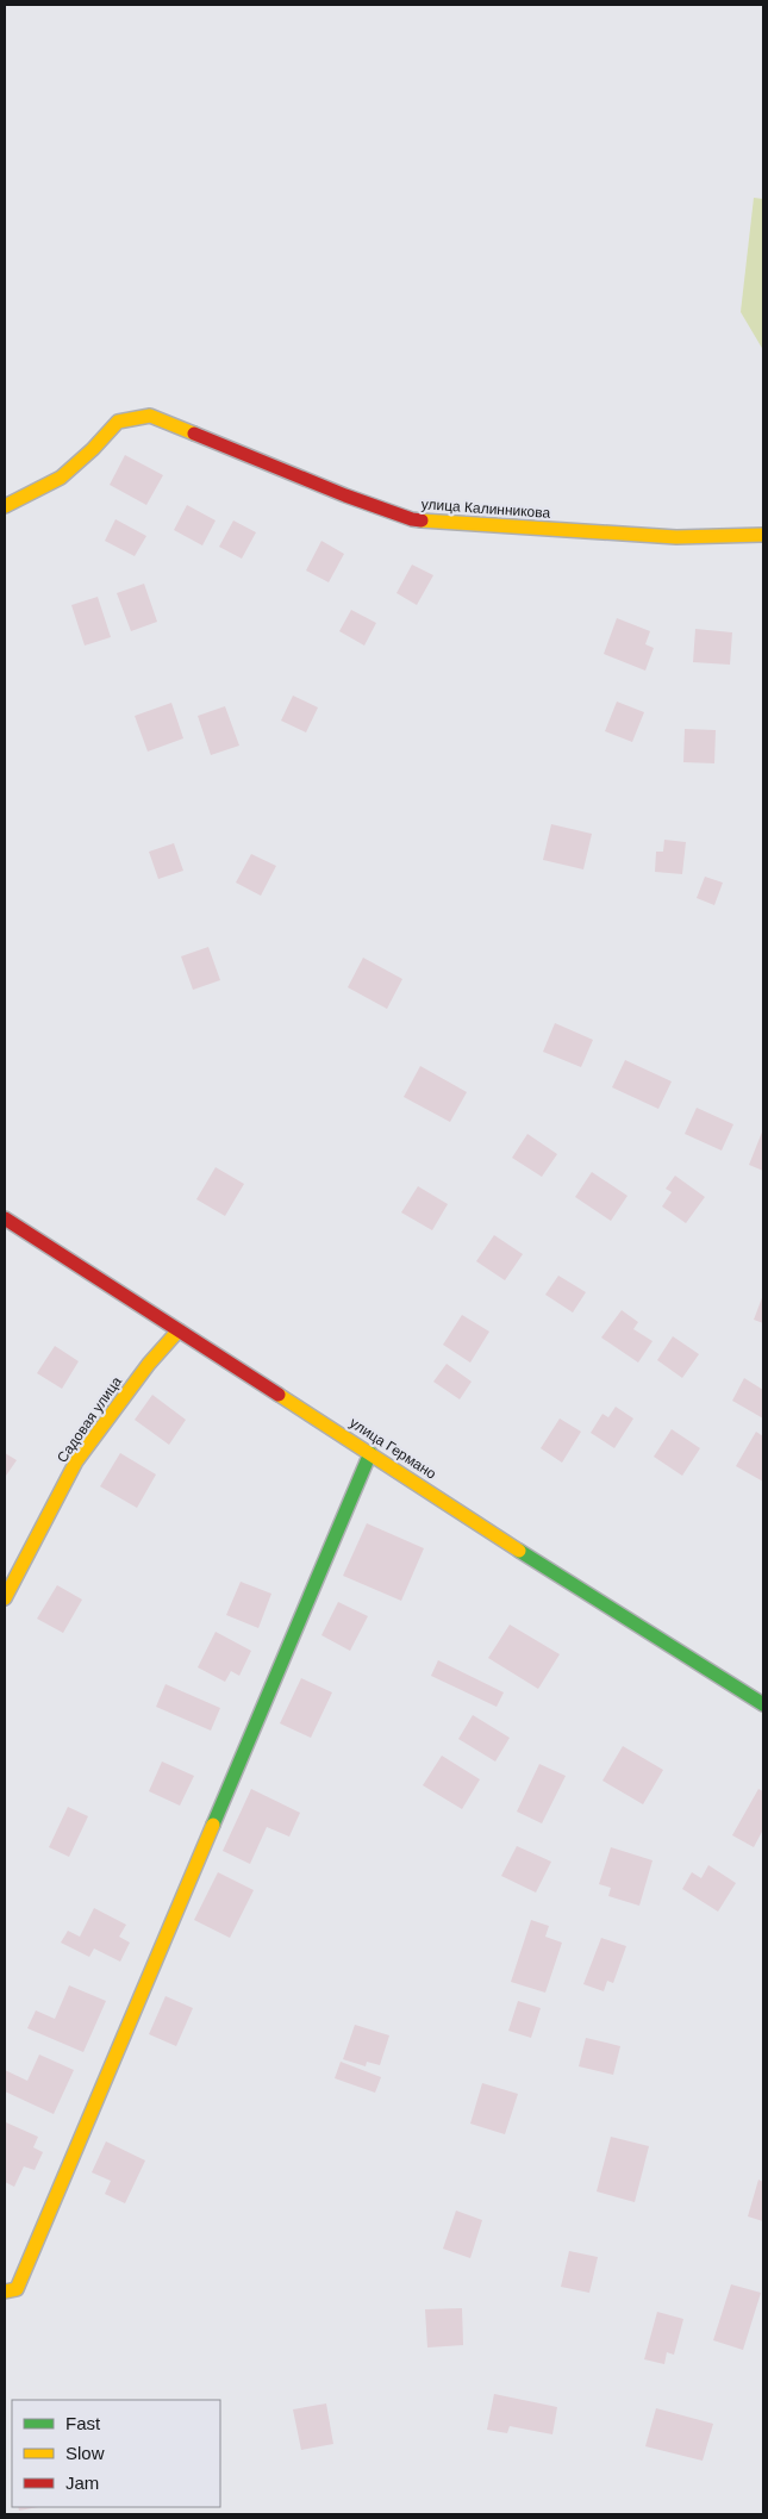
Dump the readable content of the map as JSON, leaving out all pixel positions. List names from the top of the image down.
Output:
{
  "streets": {
    "street": ["улица Калинникова", "Садовая улица", "улица Германо"]
  },
  "crossings": [
    ["Садовая улица", "улица Германо"]
  ],
  "legend": ["Fast", "Slow", "Jam"]
}
